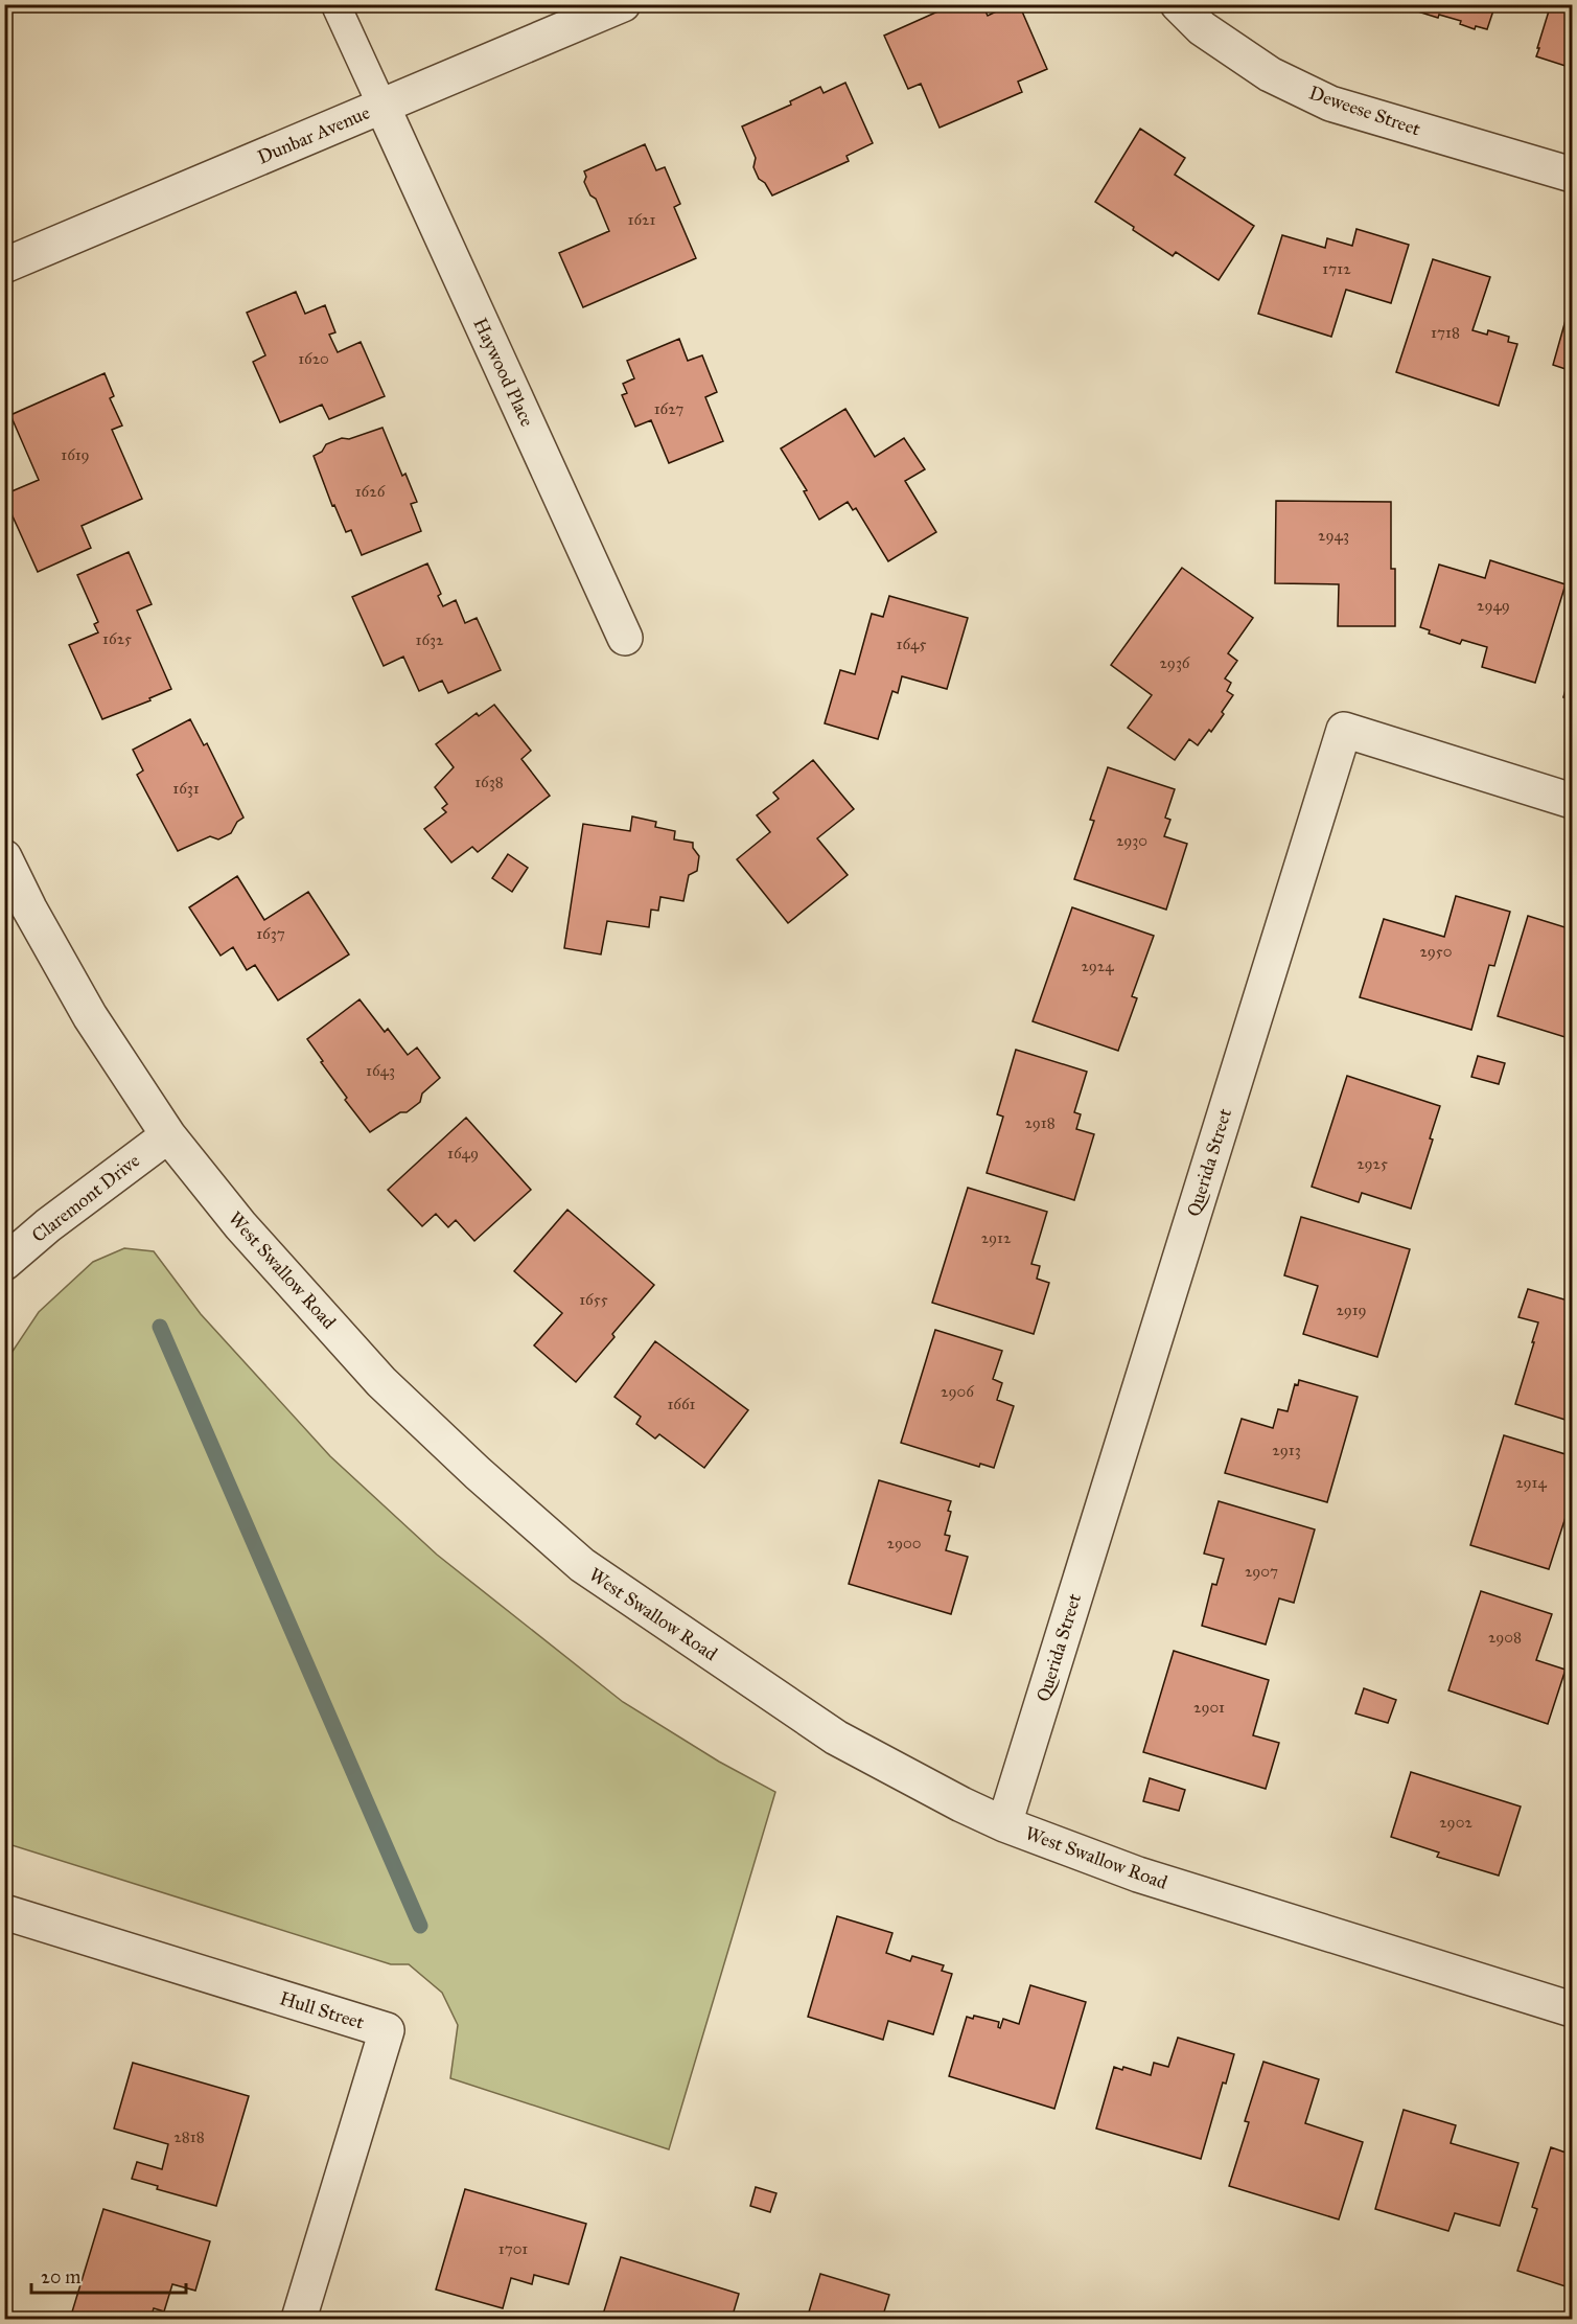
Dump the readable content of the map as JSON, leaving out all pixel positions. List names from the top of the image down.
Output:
{
  "streets": {
    "street": [
      "Deweese Street",
      "Dunbar Avenue",
      "Haywood Place",
      "Querida Street",
      "Claremont Drive",
      "West Swallow Road",
      "Hull Street"
    ]
  },
  "crossings": [
    ["Dunbar Avenue", "Haywood Place"],
    ["Querida Street", "West Swallow Road"],
    ["Claremont Drive", "West Swallow Road"]
  ],
  "house_numbers": [
    "1621",
    "1712",
    "1718",
    "1620",
    "1627",
    "1619",
    "1626",
    "2943",
    "2949",
    "1625",
    "1632",
    "1645",
    "2936",
    "1638",
    "1631",
    "2930",
    "1637",
    "2950",
    "2924",
    "1643",
    "2918",
    "1649",
    "2925",
    "2912",
    "1655",
    "2919",
    "2906",
    "1661",
    "2913",
    "2914",
    "2900",
    "2907",
    "2908",
    "2901",
    "2902",
    "2818",
    "1701"
  ],
  "scale_bar": "20 m"
}
